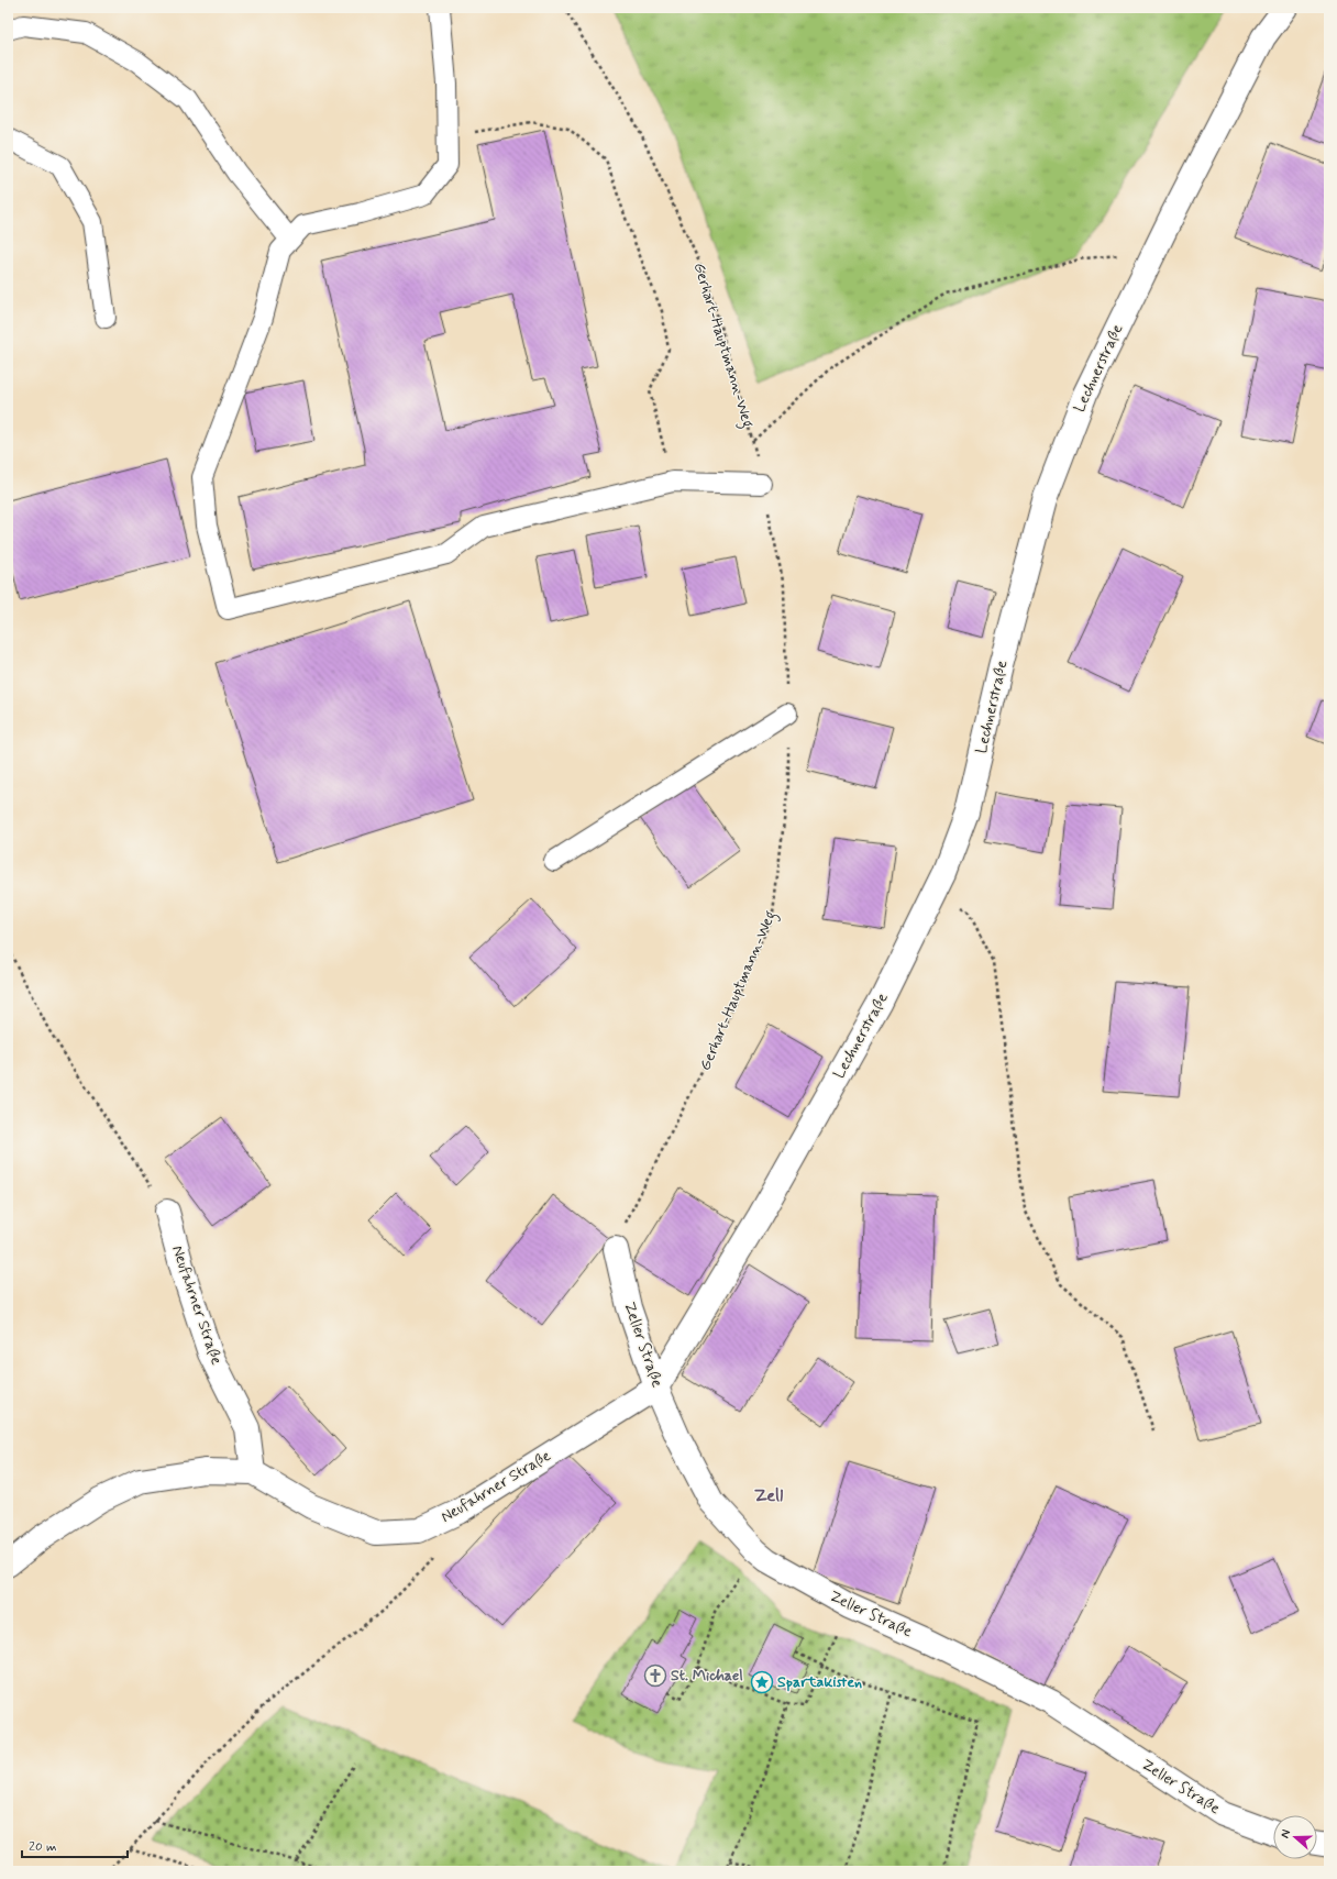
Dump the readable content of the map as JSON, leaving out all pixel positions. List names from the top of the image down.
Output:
{
  "streets": {
    "street": ["Lechnerstraße", "Neufahrner Straße", "Zeller Straße"],
    "path": ["Gerhart-Hauptmann-Weg"]
  },
  "crossings": [
    ["Gerhart-Hauptmann-Weg", "Zeller Straße"],
    ["Lechnerstraße", "Neufahrner Straße"],
    ["Lechnerstraße", "Zeller Straße"],
    ["Neufahrner Straße", "Zeller Straße"]
  ],
  "districts": ["Zell"],
  "places": {
    "church": ["St. Michael"],
    "place": ["Spartakisten"]
  },
  "scale_bar": "20 m",
  "north": "left"
}
